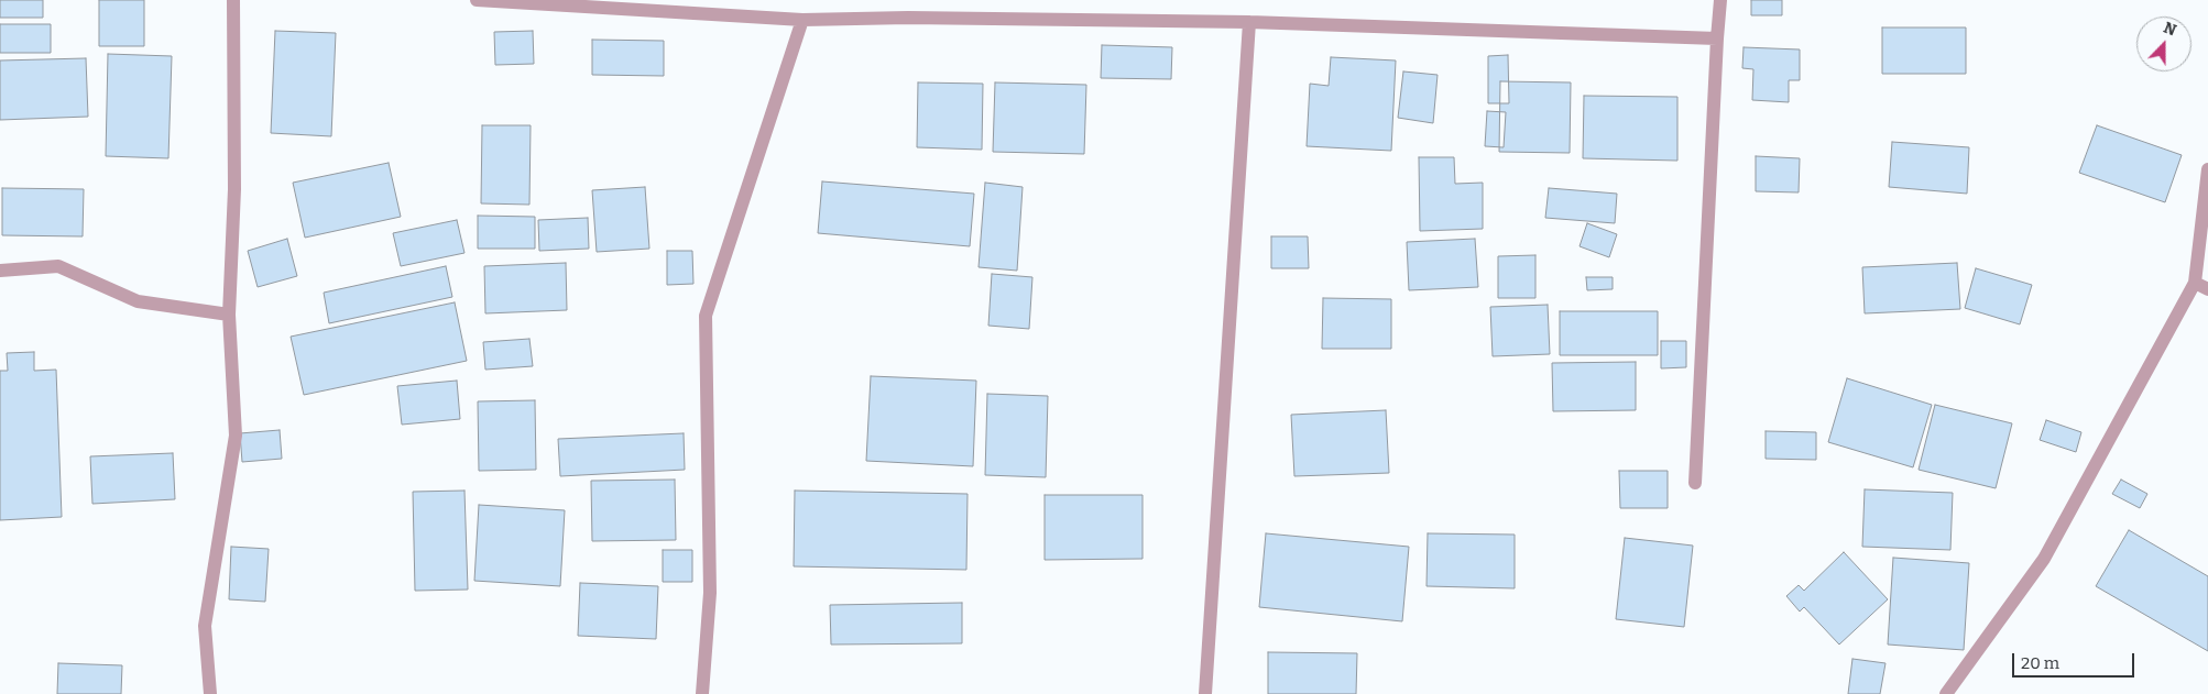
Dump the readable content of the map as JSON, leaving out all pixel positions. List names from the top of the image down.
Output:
{
  "scale_bar": "20 m",
  "north": "top"
}
